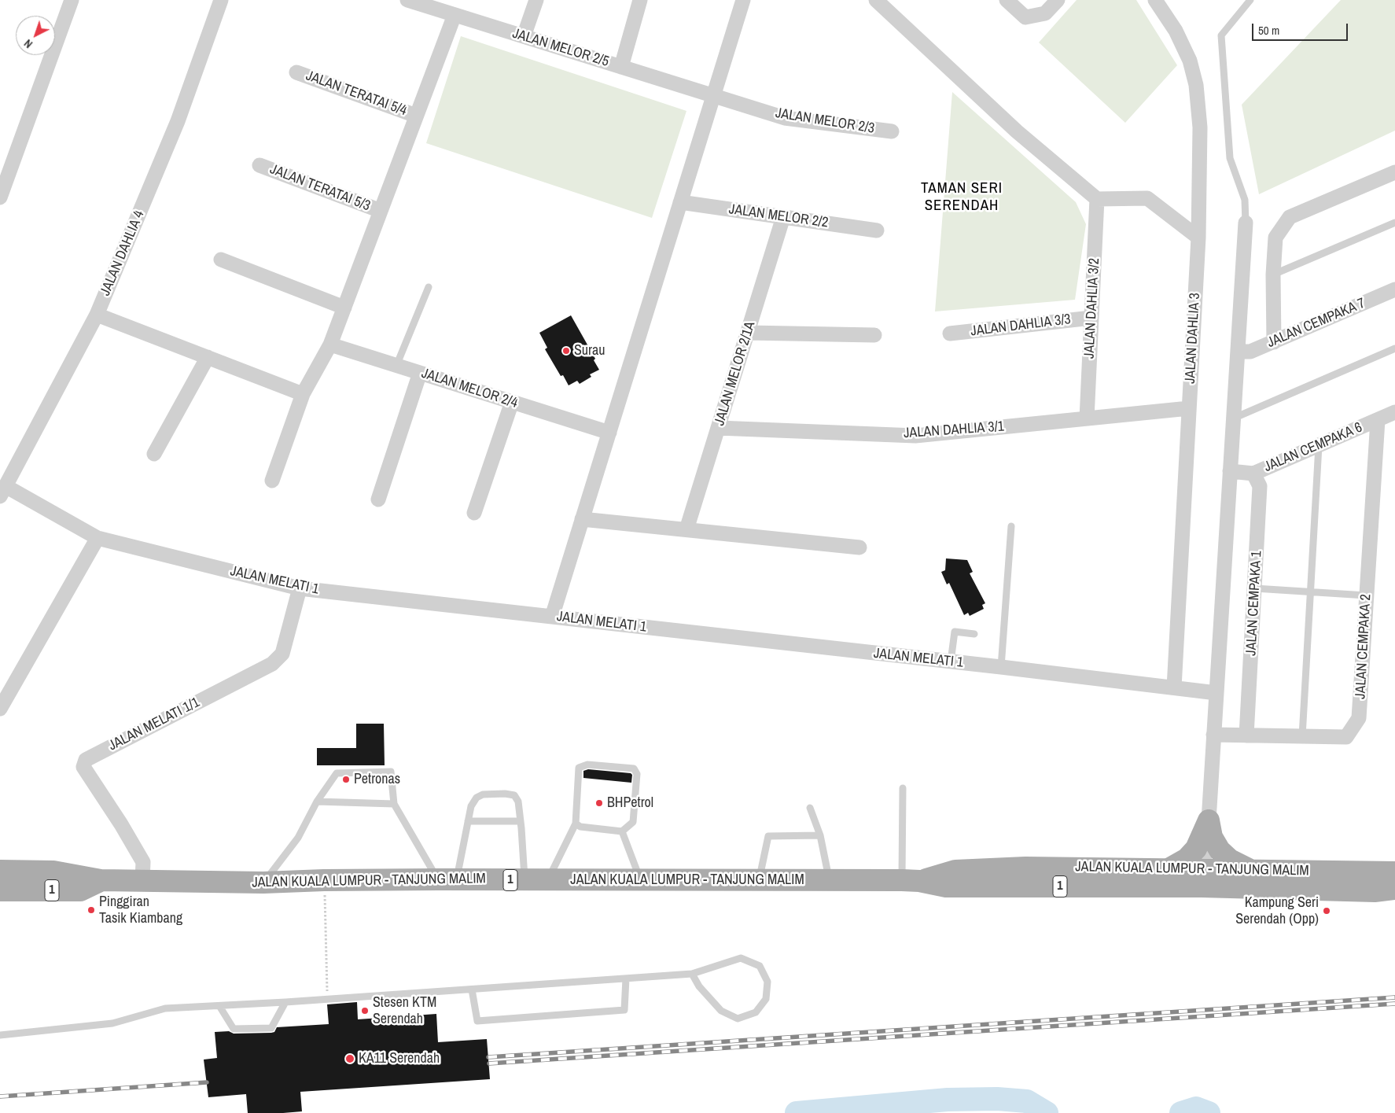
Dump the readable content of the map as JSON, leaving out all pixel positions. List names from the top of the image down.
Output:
{
  "streets": {
    "main road": ["JALAN KUALA LUMPUR - TANJUNG MALIM", "1"],
    "street": [
      "JALAN MELOR 2/5",
      "JALAN TERATAI 5/4",
      "JALAN MELOR 2/3",
      "JALAN TERATAI 5/3",
      "JALAN MELOR 2/2",
      "JALAN DAHLIA 4",
      "JALAN DAHLIA 3/2",
      "JALAN CEMPAKA 7",
      "JALAN DAHLIA 3/3",
      "JALAN DAHLIA 3",
      "JALAN MELOR 2/1A",
      "JALAN MELOR 2/4",
      "JALAN DAHLIA 3/1",
      "JALAN CEMPAKA 6",
      "JALAN MELATI 1",
      "JALAN CEMPAKA 1",
      "JALAN CEMPAKA 2",
      "JALAN MELATI 1/1"
    ]
  },
  "crossings": [
    ["JALAN MELOR 2/5", "JALAN MELOR 2/3"],
    ["JALAN MELOR 2/2", "JALAN MELOR 2/1A"],
    ["JALAN DAHLIA 4", "JALAN MELATI 1"],
    ["JALAN DAHLIA 3/2", "JALAN DAHLIA 3/3"],
    ["JALAN DAHLIA 3/2", "JALAN DAHLIA 3/1"],
    ["JALAN DAHLIA 3", "JALAN DAHLIA 3/1"],
    ["JALAN DAHLIA 3", "JALAN MELATI 1"],
    ["JALAN MELOR 2/1A", "JALAN DAHLIA 3/1"],
    ["JALAN CEMPAKA 6", "JALAN CEMPAKA 1"],
    ["JALAN CEMPAKA 6", "JALAN CEMPAKA 2"],
    ["JALAN MELATI 1", "JALAN MELATI 1/1"],
    ["JALAN CEMPAKA 1", "JALAN CEMPAKA 2"],
    ["JALAN MELATI 1/1", "JALAN KUALA LUMPUR - TANJUNG MALIM"]
  ],
  "districts": ["TAMAN SERI SERENDAH"],
  "places": [
    "Surau",
    "Petronas",
    "BHPetrol",
    "Pinggiran Tasik Kiambang",
    "Kampung Seri Serendah (Opp)",
    "Stesen KTM Serendah",
    "KA11 Serendah"
  ],
  "scale_bar": "50 m",
  "north": "bottom left"
}
